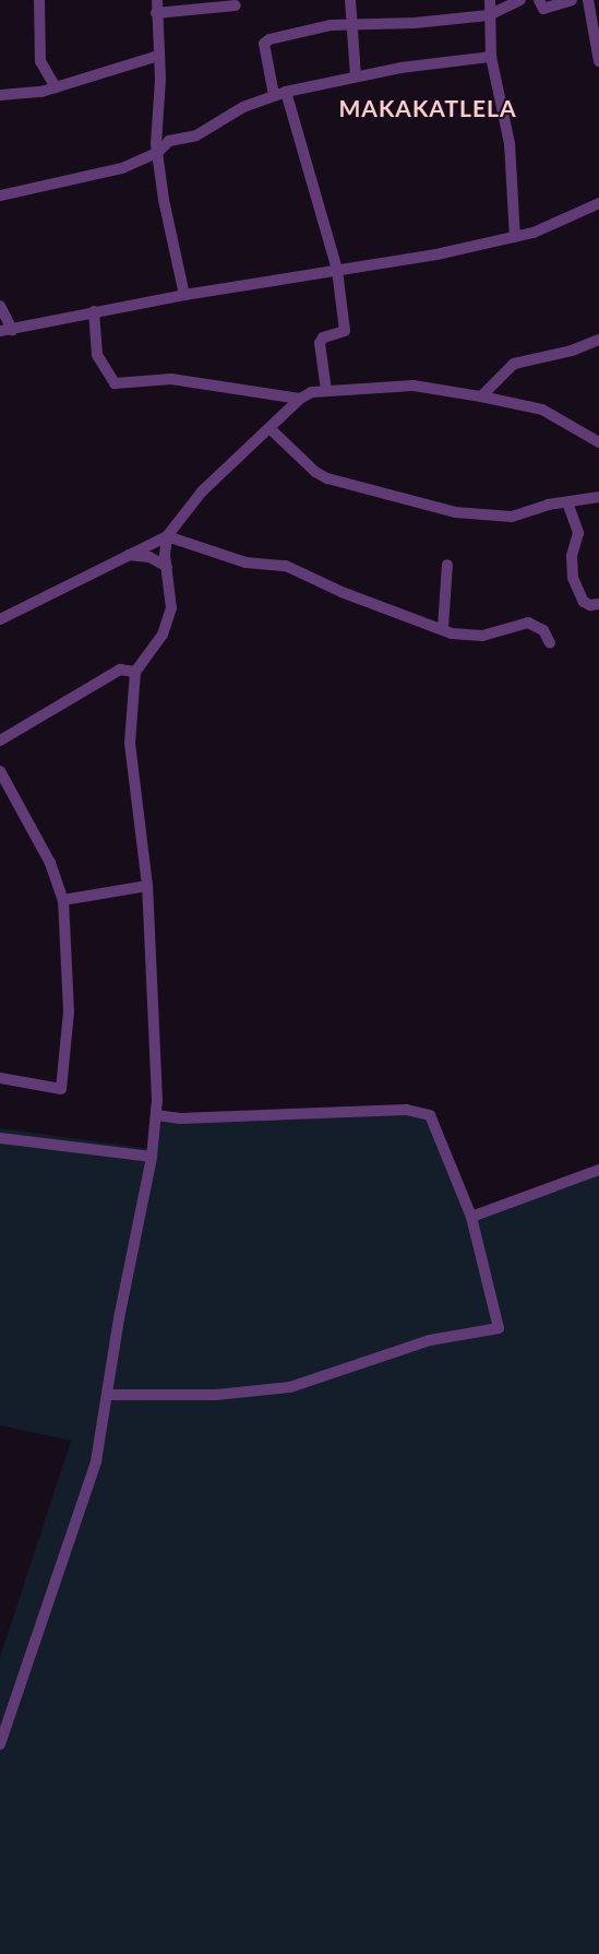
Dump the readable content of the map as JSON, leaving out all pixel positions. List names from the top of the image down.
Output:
{
  "districts": ["MAKAKATLELA"]
}
